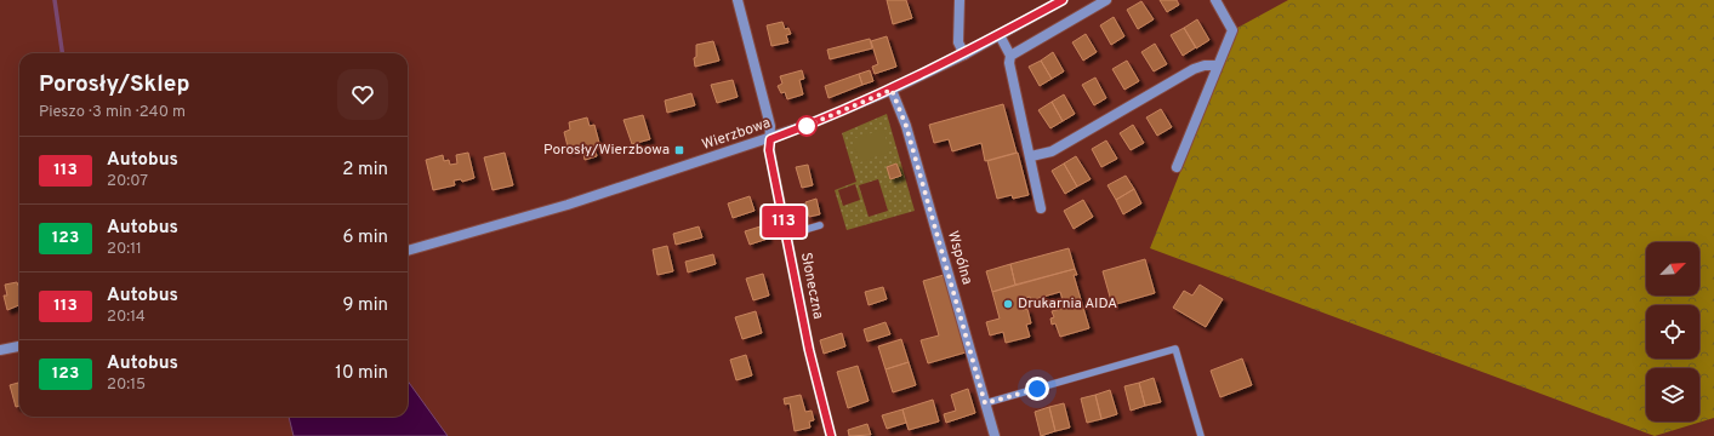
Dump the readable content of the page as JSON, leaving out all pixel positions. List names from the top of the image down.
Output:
{
  "streets": {
    "street": ["Wierzbowa", "Wspólna", "Słoneczna"]
  },
  "crossings": [
    ["Wierzbowa", "Wspólna"],
    ["Wierzbowa", "Słoneczna"]
  ],
  "places": {
    "transit": ["Porosły/Wierzbowa"],
    "other": ["Drukarnia AIDA"]
  },
  "lines": ["bus line 113"],
  "north": "top right",
  "page": {
    "on_map": "113",
    "heading": ["Porosły/Sklep", "Pieszo · 3 min · 240 m"],
    "list": [
      {
        "mark": "113",
        "name": "Autobus",
        "note": "20:07",
        "value": "2 min"
      },
      {
        "mark": "123",
        "name": "Autobus",
        "note": "20:11",
        "value": "6 min"
      },
      {
        "mark": "113",
        "name": "Autobus",
        "note": "20:14",
        "value": "9 min"
      },
      {
        "mark": "123",
        "name": "Autobus",
        "note": "20:15",
        "value": "10 min"
      }
    ]
  }
}
